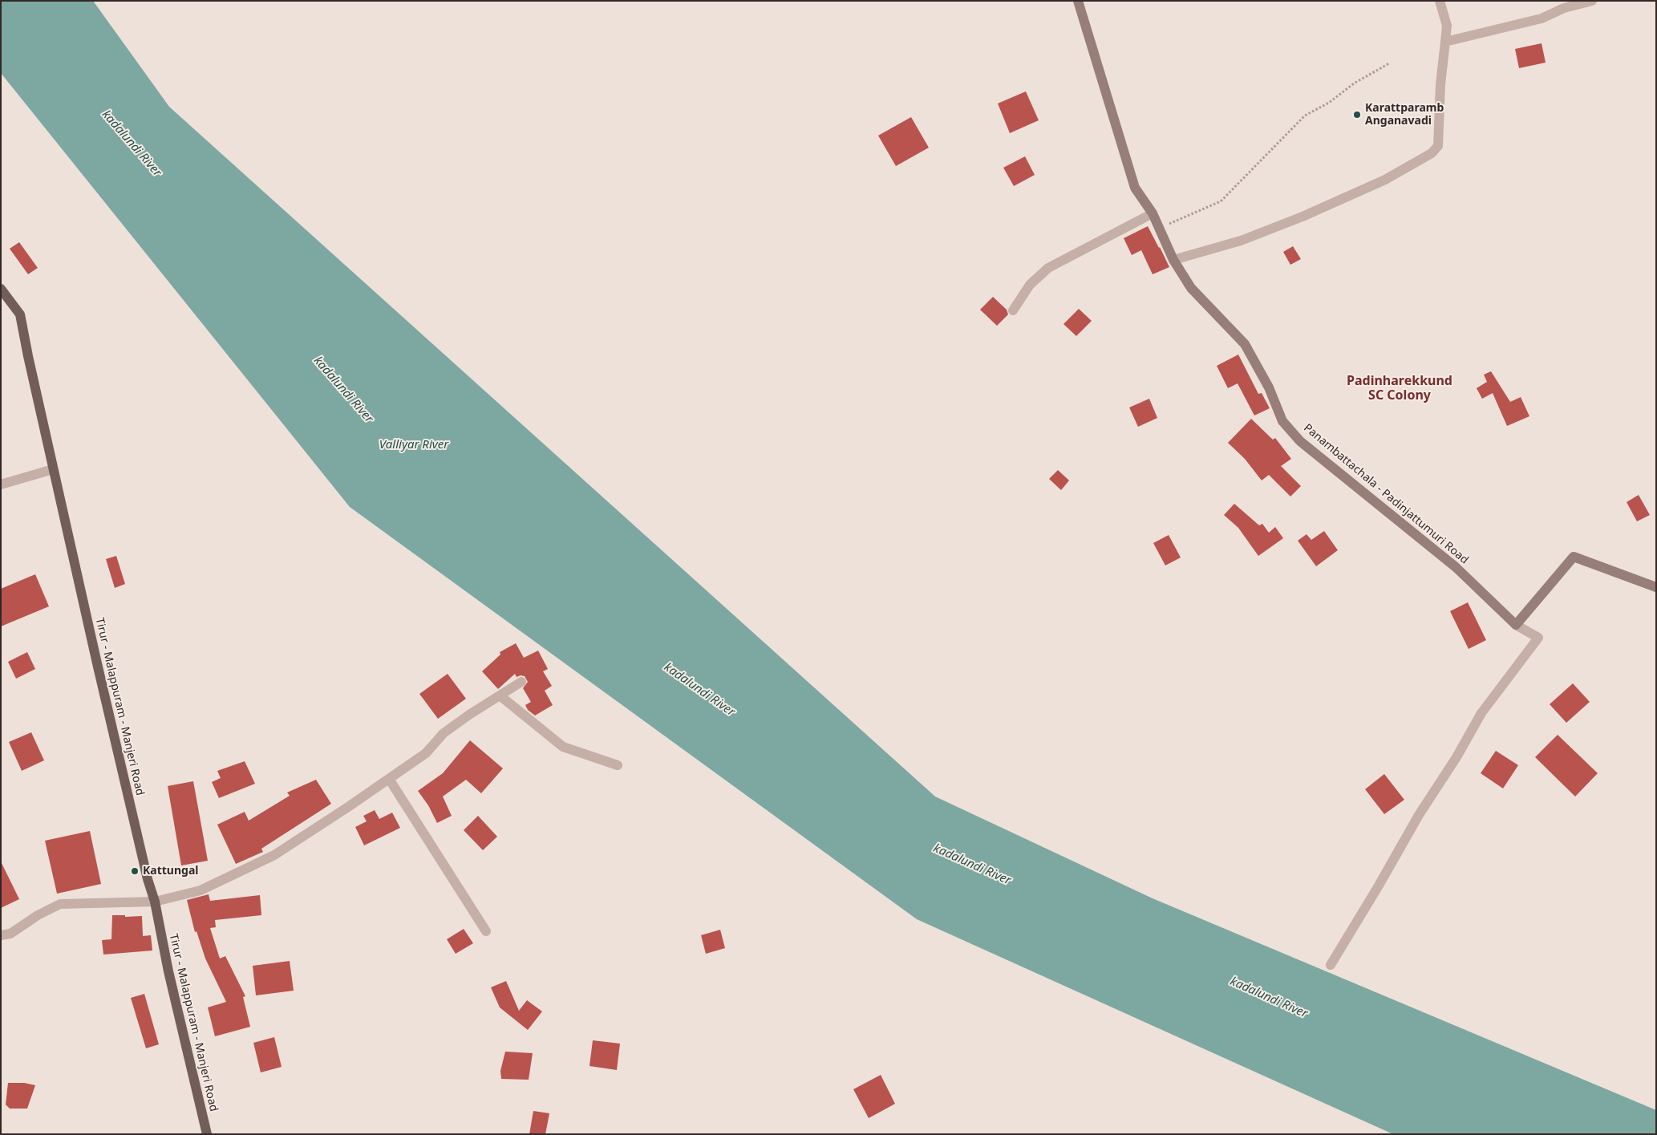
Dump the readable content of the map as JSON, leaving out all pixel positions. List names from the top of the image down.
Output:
{
  "streets": {
    "main road": ["Panambattachala - Padinjattumuri Road", "Tirur - Malappuram - Manjeri Road"]
  },
  "districts": ["Padinharekkund SC Colony"],
  "water": ["kadalundi River", "Valliyar River"],
  "places": ["Karattparamb Anganavadi", "Kattungal"]
}
